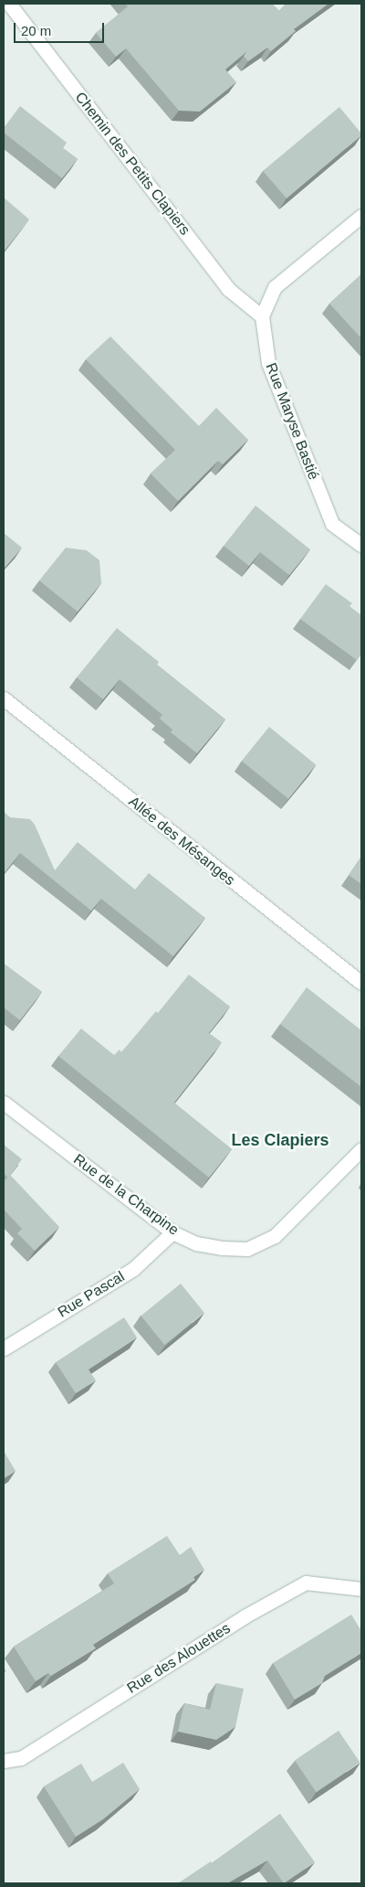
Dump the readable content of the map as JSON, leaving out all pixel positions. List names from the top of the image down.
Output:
{
  "streets": {
    "street": [
      "Chemin des Petits Clapiers",
      "Rue Maryse Bastié",
      "Allée des Mésanges",
      "Rue de la Charpine",
      "Rue Pascal",
      "Rue des Alouettes"
    ]
  },
  "crossings": [
    ["Chemin des Petits Clapiers", "Rue Maryse Bastié"],
    ["Rue de la Charpine", "Rue Pascal"]
  ],
  "districts": ["Les Clapiers"],
  "scale_bar": "20 m"
}
